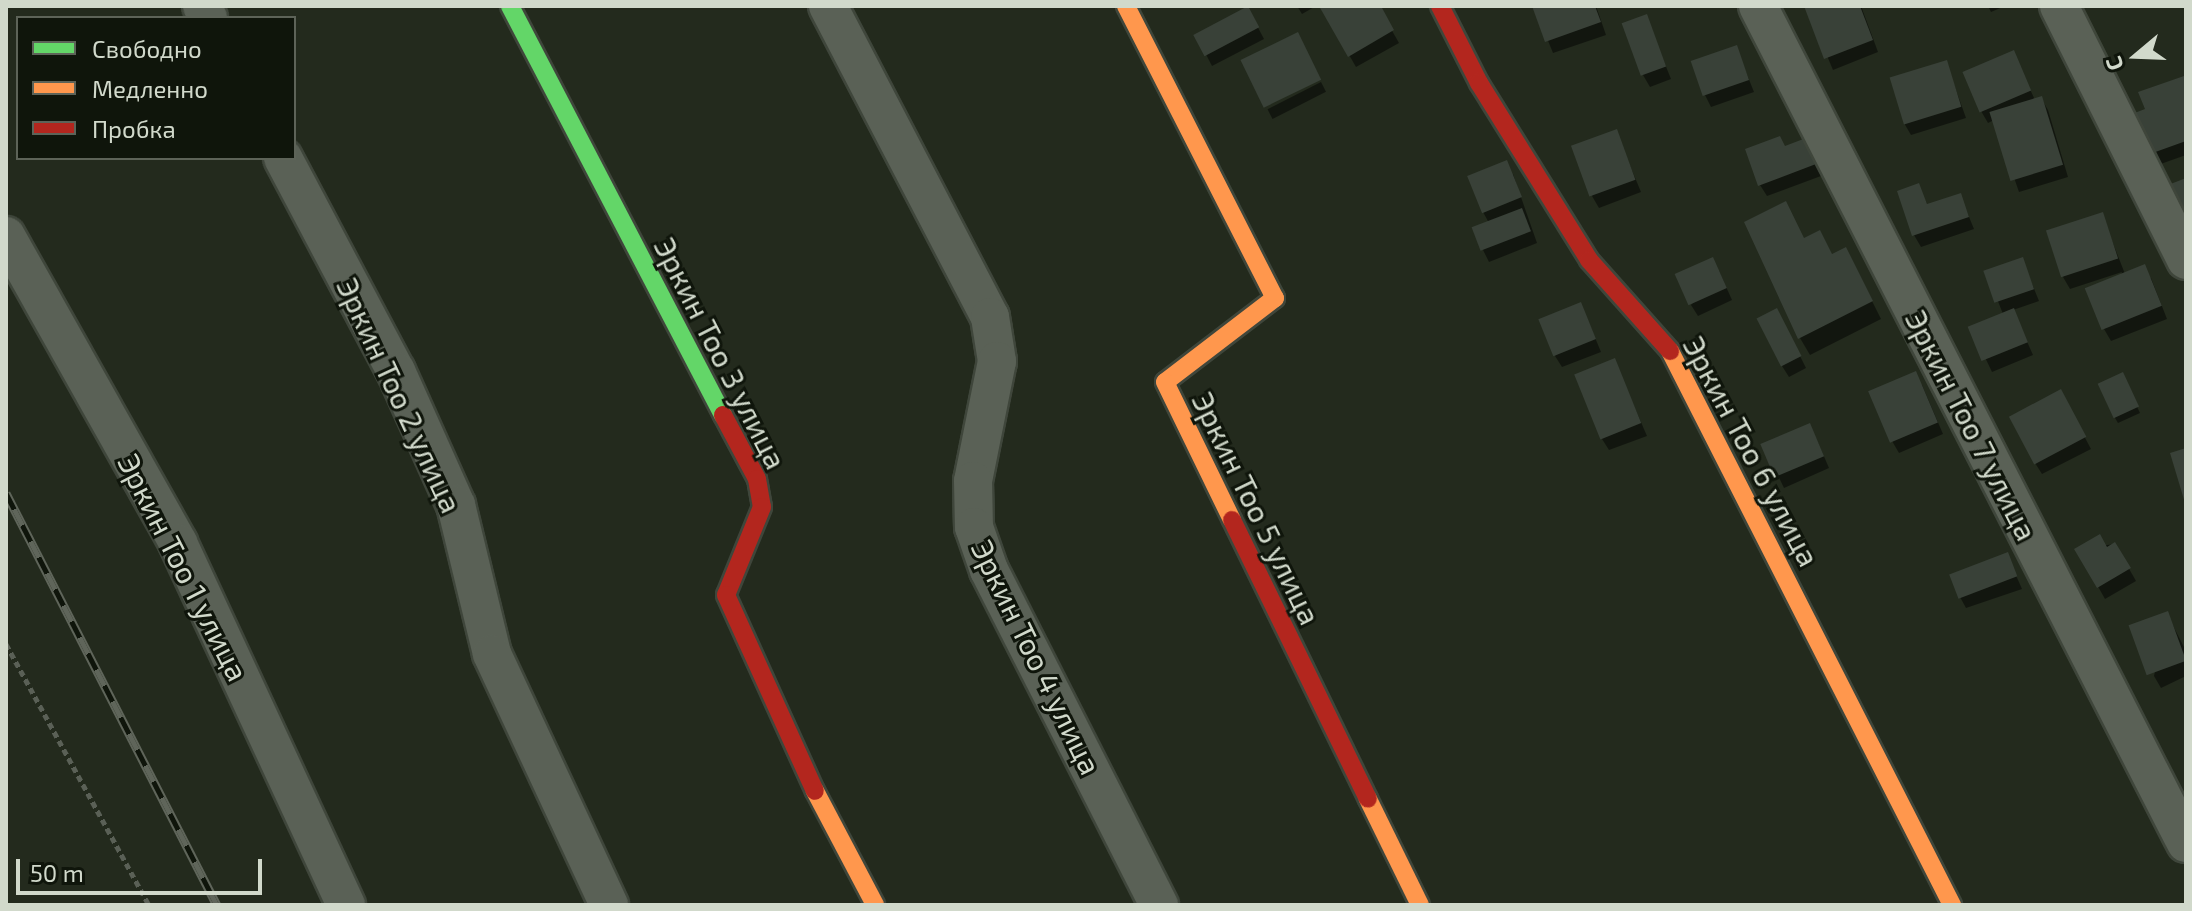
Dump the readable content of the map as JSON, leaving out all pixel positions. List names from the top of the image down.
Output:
{
  "streets": {
    "street": [
      "Эркин Тоо 3 улица",
      "Эркин Тоо 2 улица",
      "Эркин Тоо 7 улица",
      "Эркин Тоо 6 улица",
      "Эркин Тоо 5 улица",
      "Эркин Тоо 1 улица",
      "Эркин Тоо 4 улица"
    ]
  },
  "legend": ["Свободно", "Медленно", "Пробка"],
  "scale_bar": "50 m",
  "north": "left"
}
